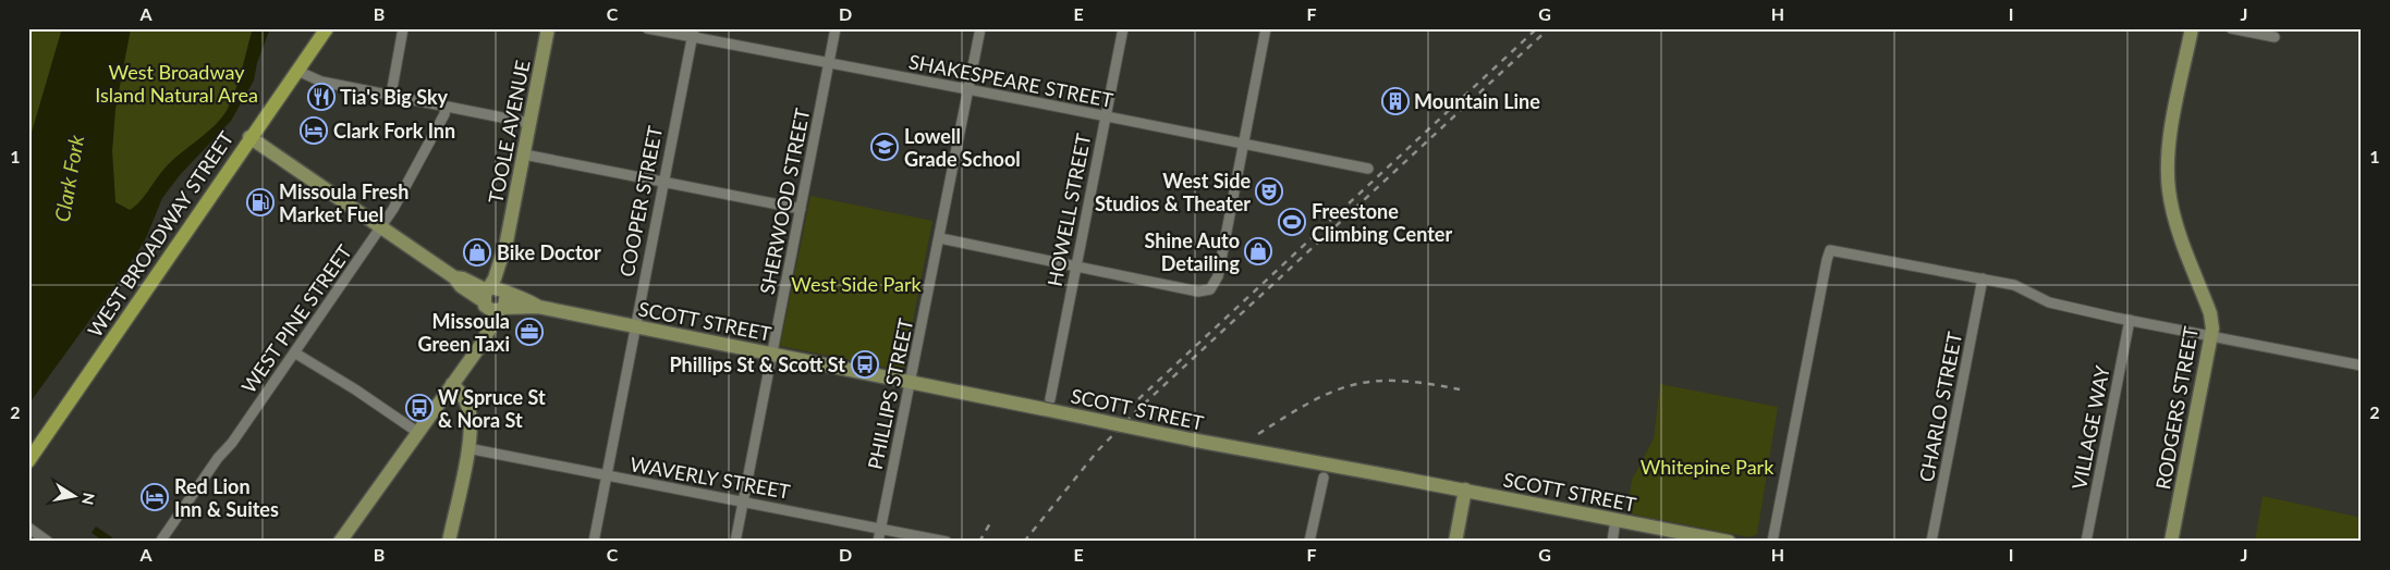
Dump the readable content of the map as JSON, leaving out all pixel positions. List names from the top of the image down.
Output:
{
  "streets": {
    "main road": ["WEST BROADWAY STREET"],
    "street": [
      "SHAKESPEARE STREET",
      "TOOLE AVENUE",
      "COOPER STREET",
      "SHERWOOD STREET",
      "HOWELL STREET",
      "WEST PINE STREET",
      "SCOTT STREET",
      "PHILLIPS STREET",
      "CHARLO STREET",
      "RODGERS STREET",
      "VILLAGE WAY",
      "WAVERLY STREET"
    ]
  },
  "crossings": [
    ["SHAKESPEARE STREET", "COOPER STREET"],
    ["SHAKESPEARE STREET", "SHERWOOD STREET"],
    ["SHAKESPEARE STREET", "HOWELL STREET"],
    ["SHAKESPEARE STREET", "PHILLIPS STREET"],
    ["COOPER STREET", "SCOTT STREET"],
    ["COOPER STREET", "WAVERLY STREET"],
    ["SHERWOOD STREET", "SCOTT STREET"],
    ["SHERWOOD STREET", "WAVERLY STREET"],
    ["HOWELL STREET", "SCOTT STREET"],
    ["SCOTT STREET", "PHILLIPS STREET"],
    ["PHILLIPS STREET", "WAVERLY STREET"]
  ],
  "water": ["Clark Fork"],
  "parks": ["West Broadway Island Natural Area", "West Side Park", "Whitepine Park"],
  "places": {
    "restaurant": ["Tia's Big Sky"],
    "building": ["Mountain Line"],
    "hotel": ["Clark Fork Inn", "Red Lion Inn & Suites"],
    "school or university": ["Lowell Grade School"],
    "theatre": ["West Side Studios & Theater"],
    "fuel station": ["Missoula Fresh Market Fuel"],
    "sports": ["Freestone Climbing Center"],
    "shop": ["Shine Auto Detailing", "Bike Doctor"],
    "office": ["Missoula Green Taxi"],
    "bus stop": ["Phillips St & Scott St", "W Spruce St & Nora St"]
  },
  "north": "right",
  "grid": {
    "columns": [
      "A",
      "B",
      "C",
      "D",
      "E",
      "F",
      "G",
      "H",
      "I",
      "J"
    ],
    "rows": ["1", "2"]
  }
}
